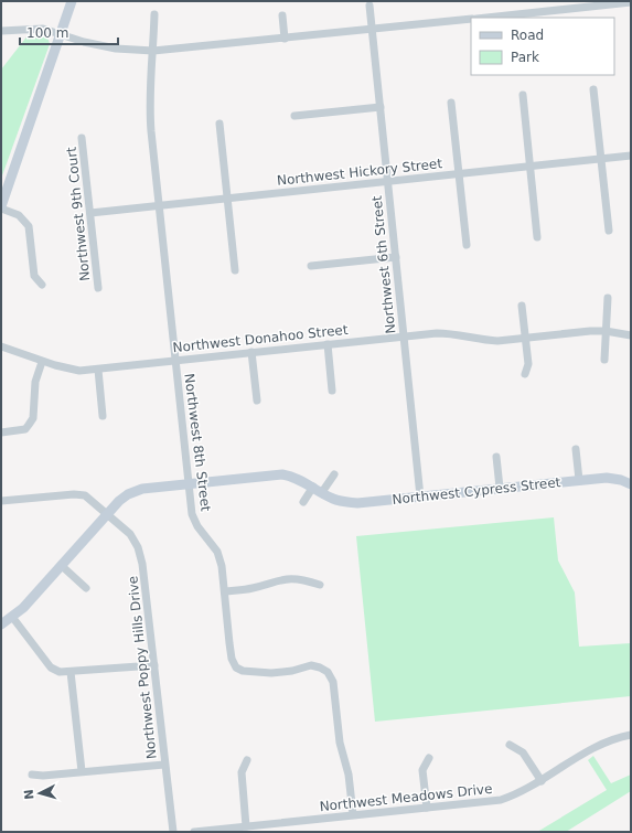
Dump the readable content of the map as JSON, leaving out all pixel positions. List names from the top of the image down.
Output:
{
  "streets": {
    "street": [
      "Northwest Hickory Street",
      "Northwest 9th Court",
      "Northwest 6th Street",
      "Northwest Donahoo Street",
      "Northwest 8th Street",
      "Northwest Cypress Street",
      "Northwest Poppy Hills Drive",
      "Northwest Meadows Drive"
    ]
  },
  "crossings": [
    ["Northwest Hickory Street", "Northwest 9th Court"],
    ["Northwest Hickory Street", "Northwest 6th Street"],
    ["Northwest Hickory Street", "Northwest 8th Street"],
    ["Northwest 6th Street", "Northwest Donahoo Street"],
    ["Northwest 6th Street", "Northwest Cypress Street"],
    ["Northwest Donahoo Street", "Northwest 8th Street"],
    ["Northwest 8th Street", "Northwest Cypress Street"],
    ["Northwest 8th Street", "Northwest Meadows Drive"],
    ["Northwest Cypress Street", "Northwest Poppy Hills Drive"]
  ],
  "legend": ["Road", "Park"],
  "scale_bar": "100 m",
  "north": "left"
}
